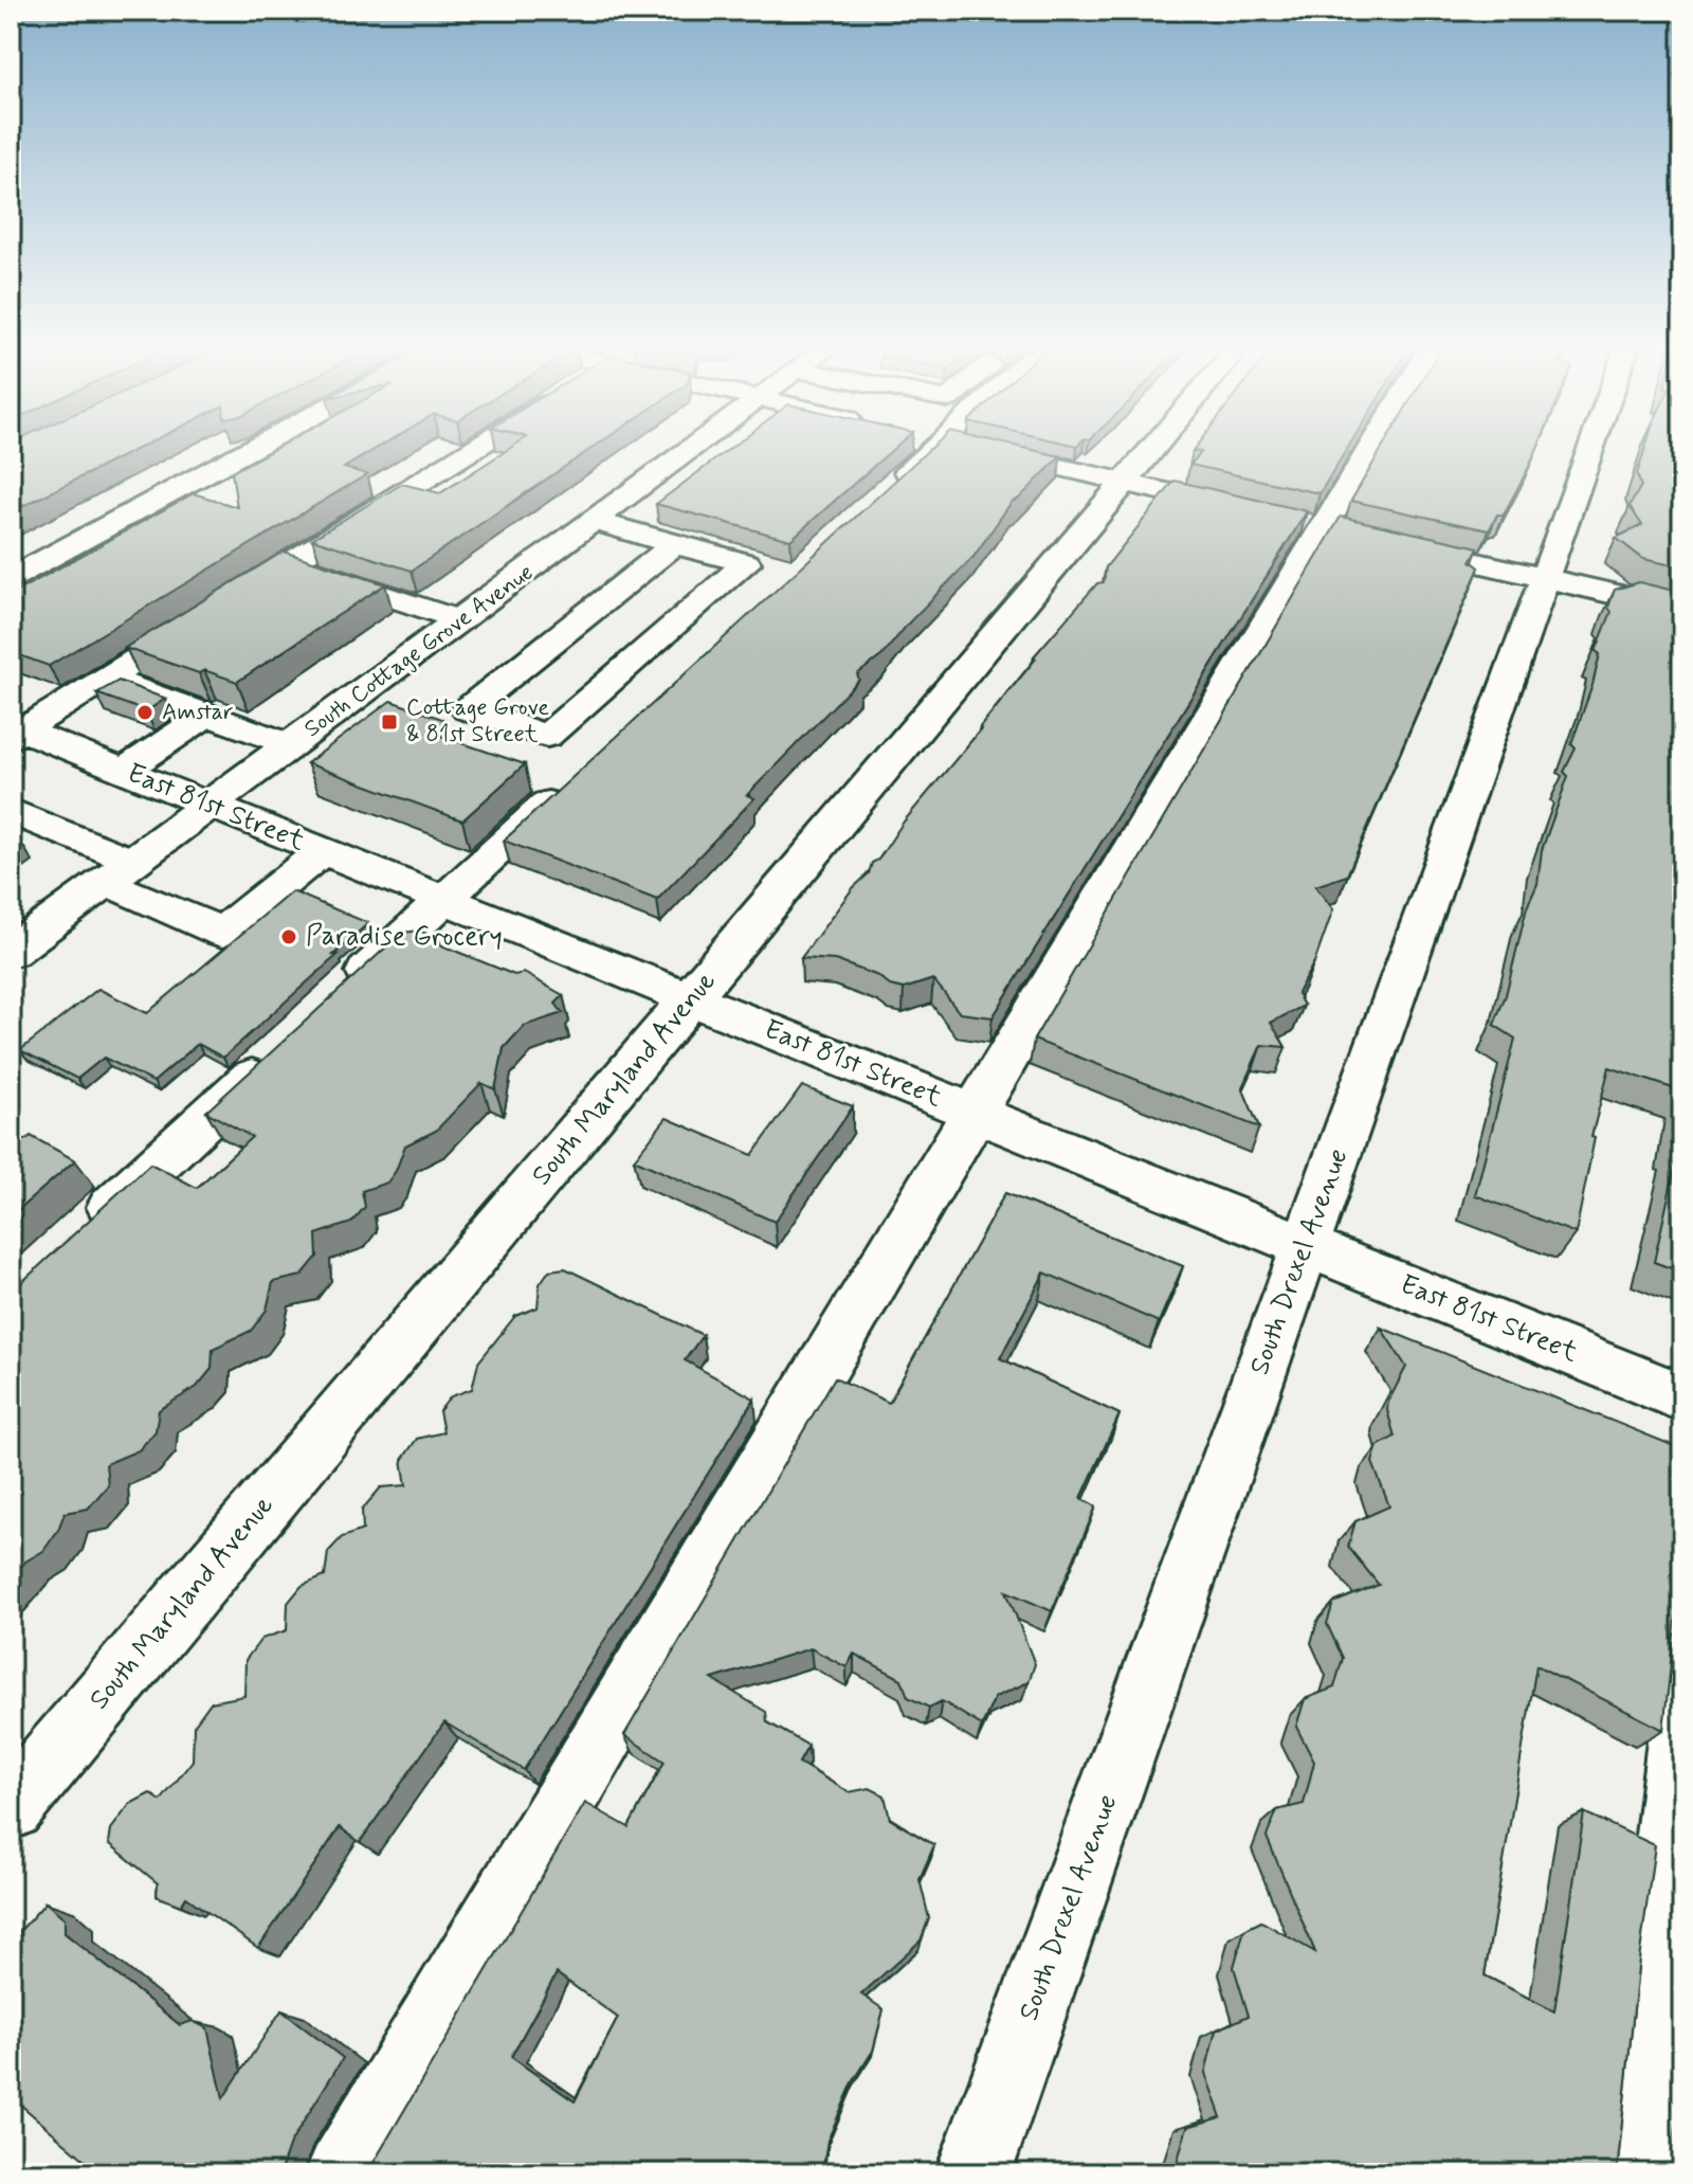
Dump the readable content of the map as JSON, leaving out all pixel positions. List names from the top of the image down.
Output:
{
  "streets": {
    "main road": ["South Cottage Grove Avenue"],
    "street": ["East 81st Street", "South Maryland Avenue", "South Drexel Avenue"]
  },
  "crossings": [
    ["South Cottage Grove Avenue", "East 81st Street"],
    ["East 81st Street", "South Maryland Avenue"],
    ["East 81st Street", "South Drexel Avenue"]
  ],
  "places": {
    "other": ["Amstar", "Paradise Grocery"],
    "transit": ["Cottage Grove & 81st Street"]
  }
}
